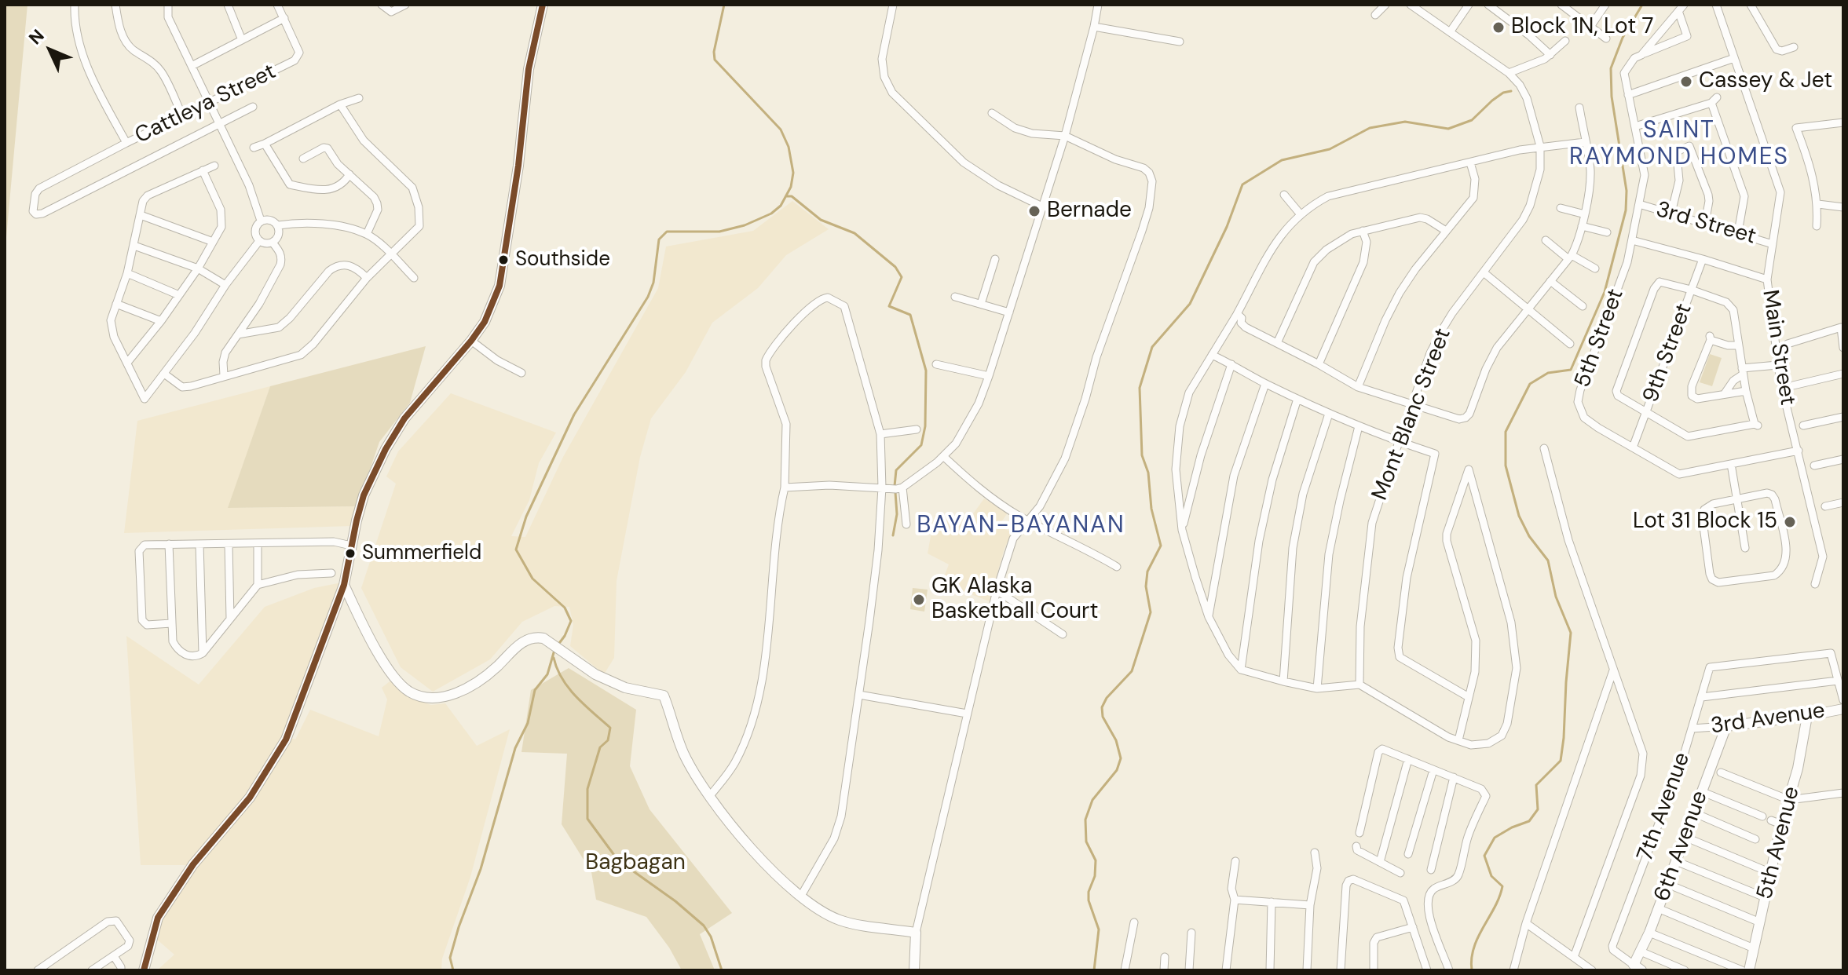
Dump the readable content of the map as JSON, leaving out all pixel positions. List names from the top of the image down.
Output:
{
  "streets": {
    "street": [
      "Cattleya Street",
      "3rd Street",
      "5th Street",
      "Main Street",
      "9th Street",
      "Mont Blanc Street",
      "3rd Avenue",
      "7th Avenue",
      "5th Avenue",
      "6th Avenue"
    ]
  },
  "crossings": [
    ["3rd Street", "5th Street"],
    ["3rd Street", "Main Street"],
    ["5th Street", "Main Street"],
    ["5th Street", "9th Street"],
    ["3rd Avenue", "7th Avenue"],
    ["3rd Avenue", "5th Avenue"],
    ["3rd Avenue", "6th Avenue"],
    ["7th Avenue", "6th Avenue"]
  ],
  "districts": ["SAINT RAYMOND HOMES", "BAYAN-BAYANAN"],
  "parks": ["Bagbagan"],
  "places": [
    "Block 1N, Lot 7",
    "Cassey & Jet",
    "Bernade",
    "Southside",
    "Lot 31 Block 15",
    "Summerfield",
    "GK Alaska Basketball Court"
  ],
  "north": "top left"
}
